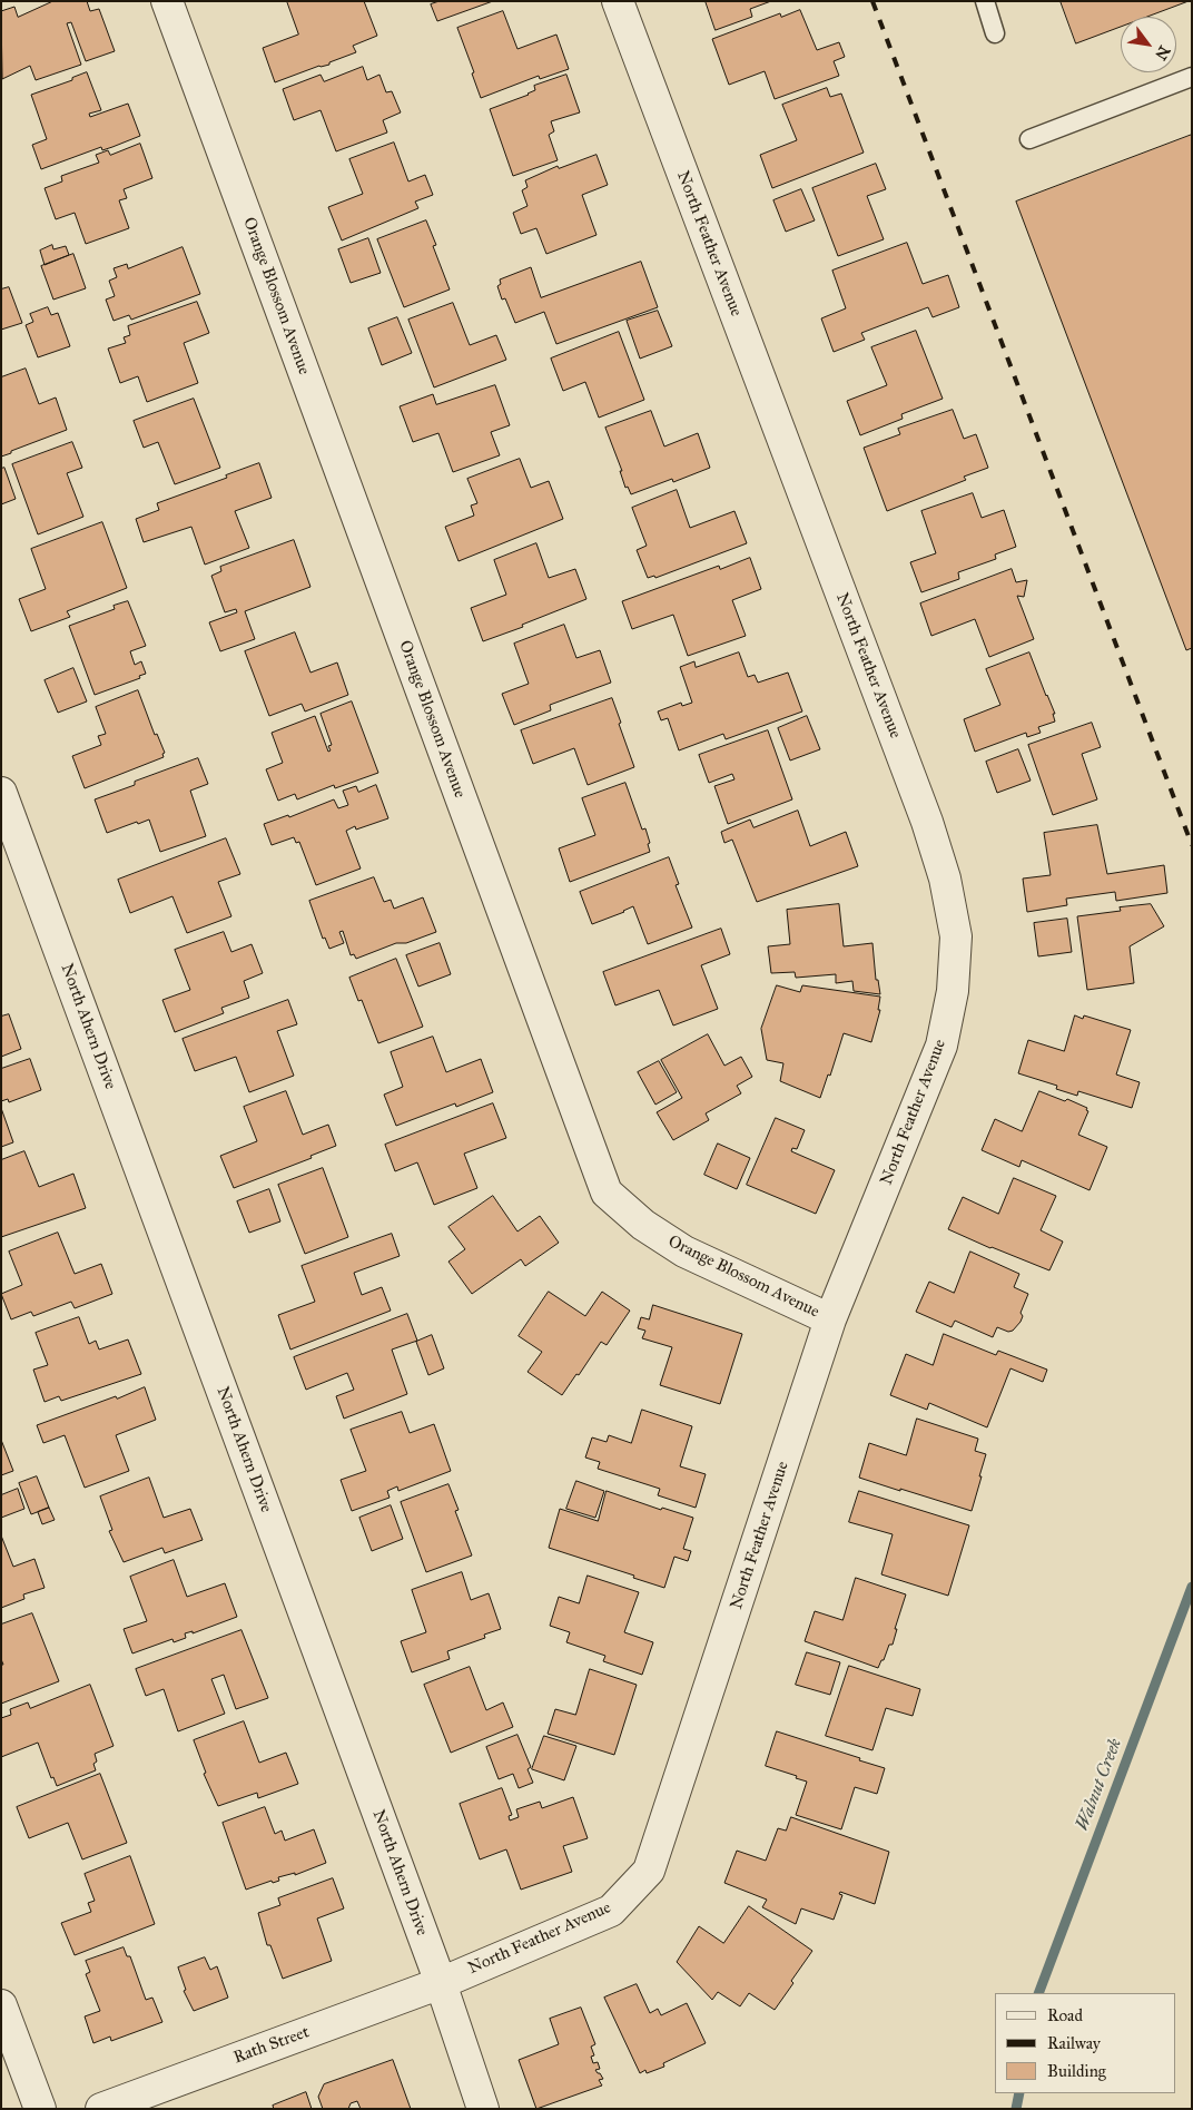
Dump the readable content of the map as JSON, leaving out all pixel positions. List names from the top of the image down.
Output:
{
  "streets": {
    "street": [
      "North Feather Avenue",
      "Orange Blossom Avenue",
      "North Ahern Drive",
      "Rath Street"
    ]
  },
  "crossings": [
    ["North Feather Avenue", "Orange Blossom Avenue"],
    ["North Feather Avenue", "North Ahern Drive"],
    ["North Feather Avenue", "Rath Street"],
    ["North Ahern Drive", "Rath Street"]
  ],
  "water": ["Walnut Creek"],
  "legend": ["Road", "Railway", "Building"],
  "north": "bottom right"
}
